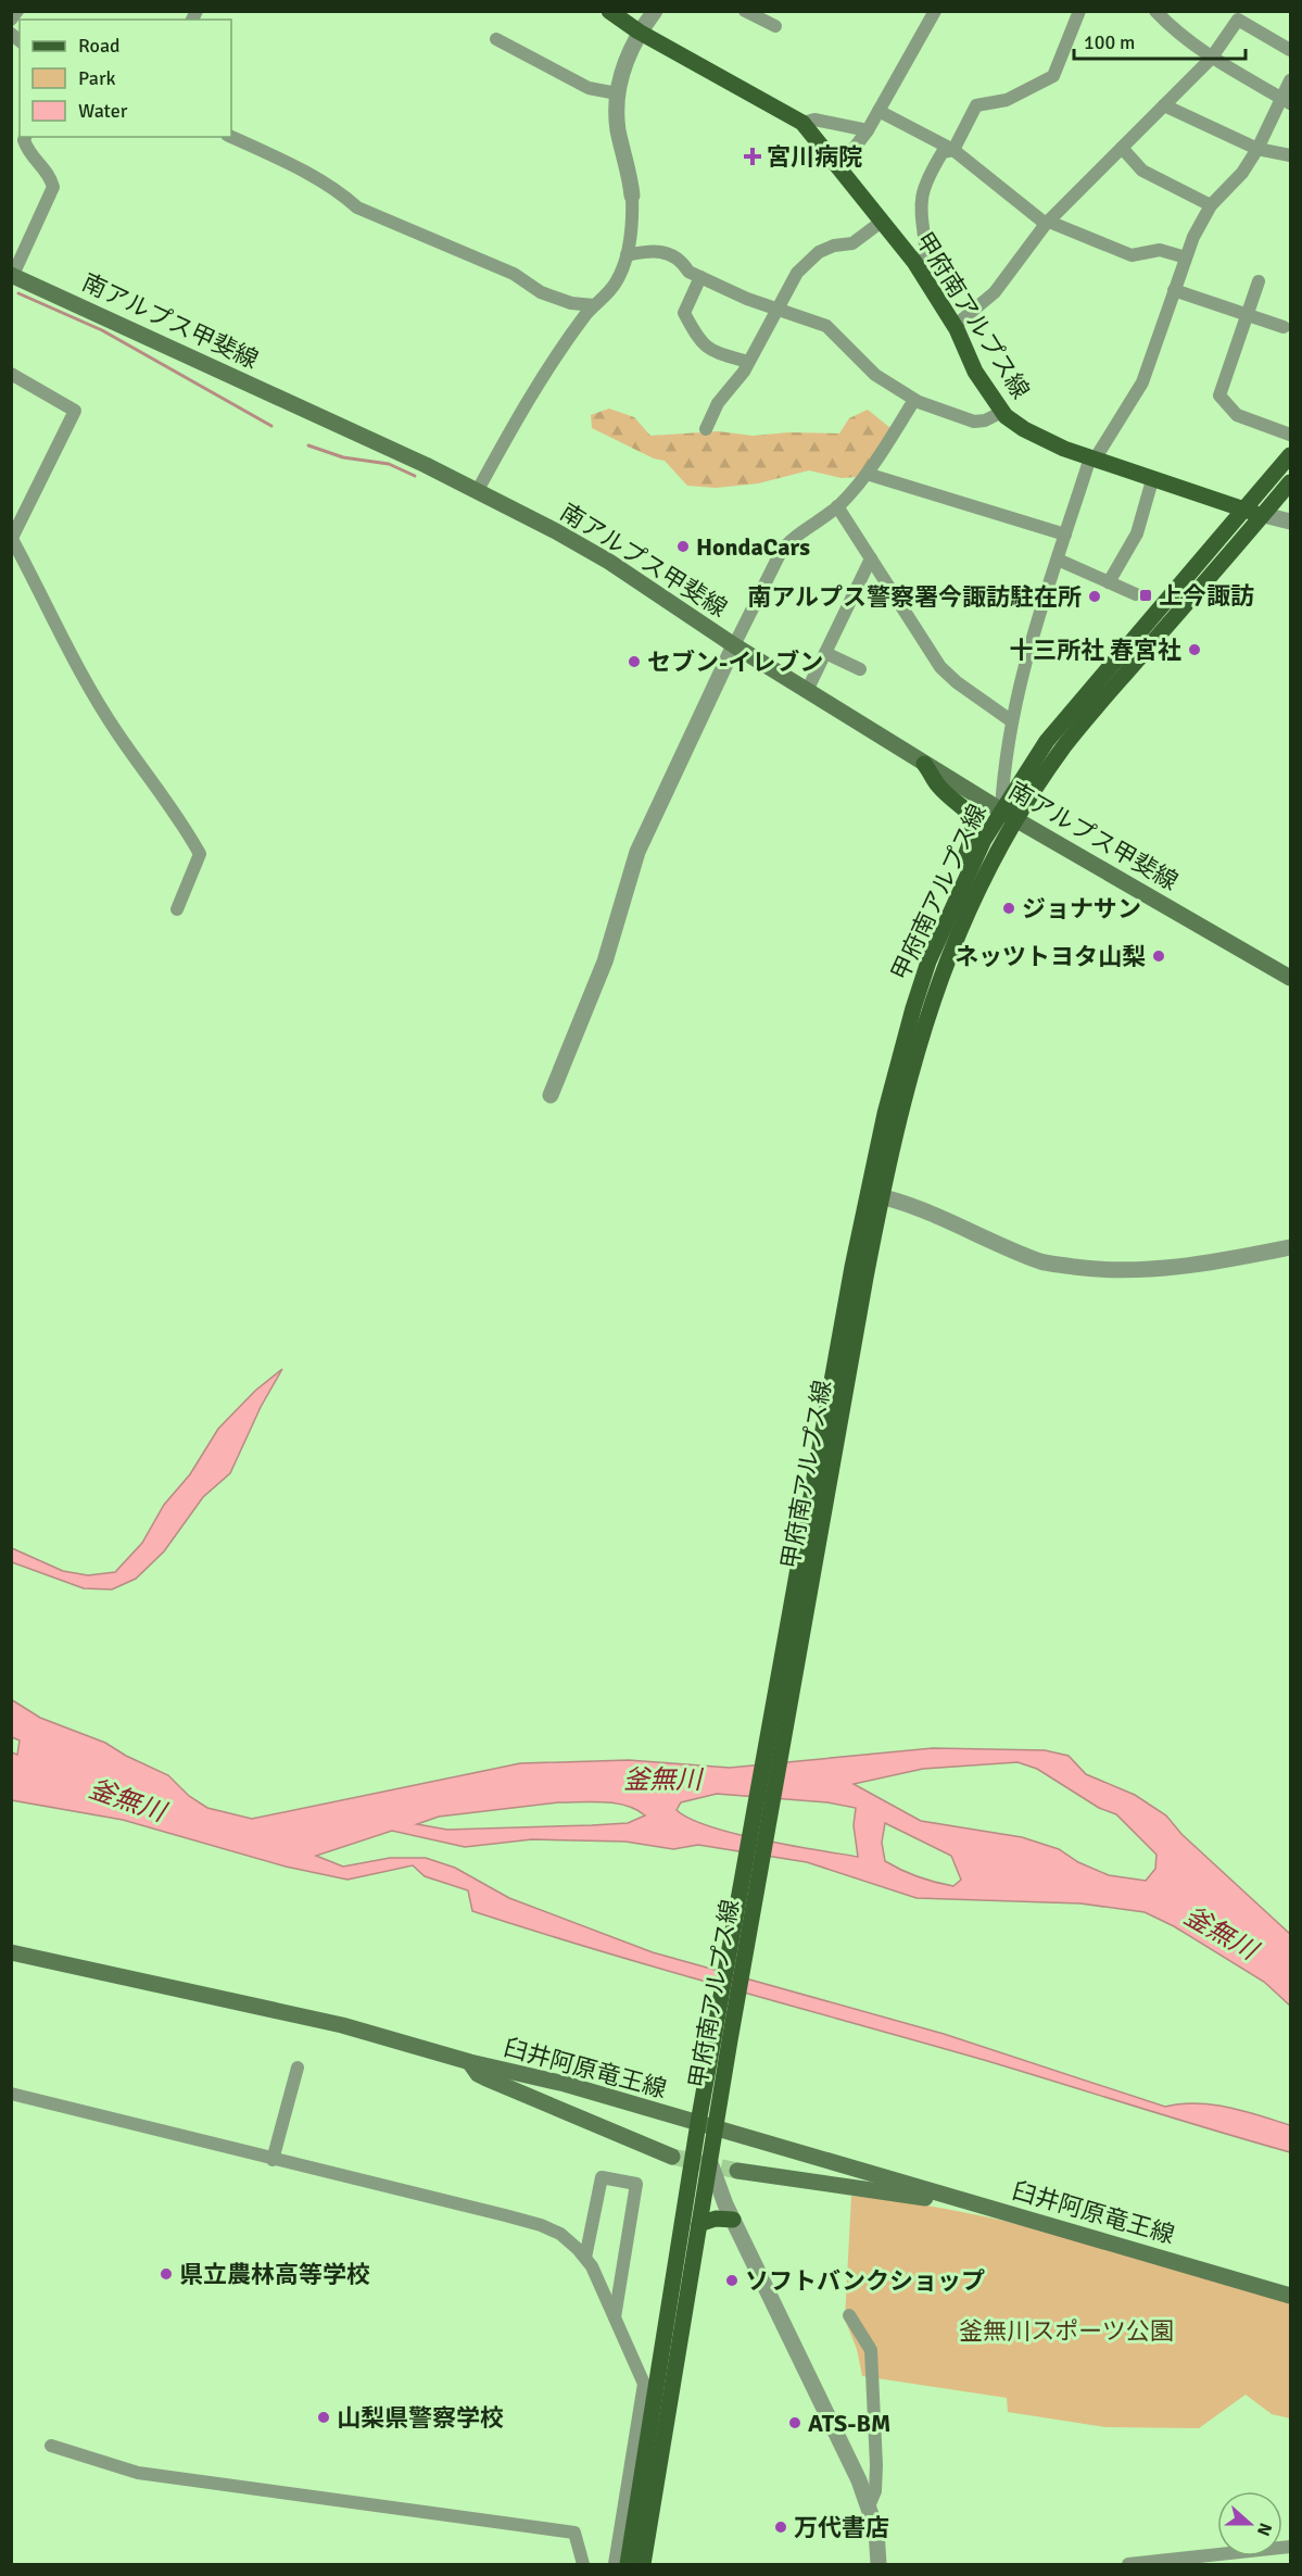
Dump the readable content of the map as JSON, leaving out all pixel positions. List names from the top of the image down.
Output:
{
  "streets": {
    "main road": ["甲府南アルプス線", "南アルプス甲斐線", "臼井阿原竜王線"]
  },
  "crossings": [
    ["甲府南アルプス線", "南アルプス甲斐線"],
    ["甲府南アルプス線", "臼井阿原竜王線"]
  ],
  "water": ["釜無川"],
  "parks": ["釜無川スポーツ公園"],
  "places": {
    "health": ["宮川病院"],
    "other": [
      "HondaCars",
      "南アルプス警察署今諏訪駐在所",
      "十三所社 春宮社",
      "セブン-イレブン",
      "ジョナサン",
      "ネッツトヨタ山梨",
      "県立農林高等学校",
      "ソフトバンクショップ",
      "山梨県警察学校",
      "ATS-BM",
      "万代書店"
    ],
    "transit": ["上今諏訪"]
  },
  "legend": ["Road", "Park", "Water"],
  "scale_bar": "100 m",
  "north": "right"
}
